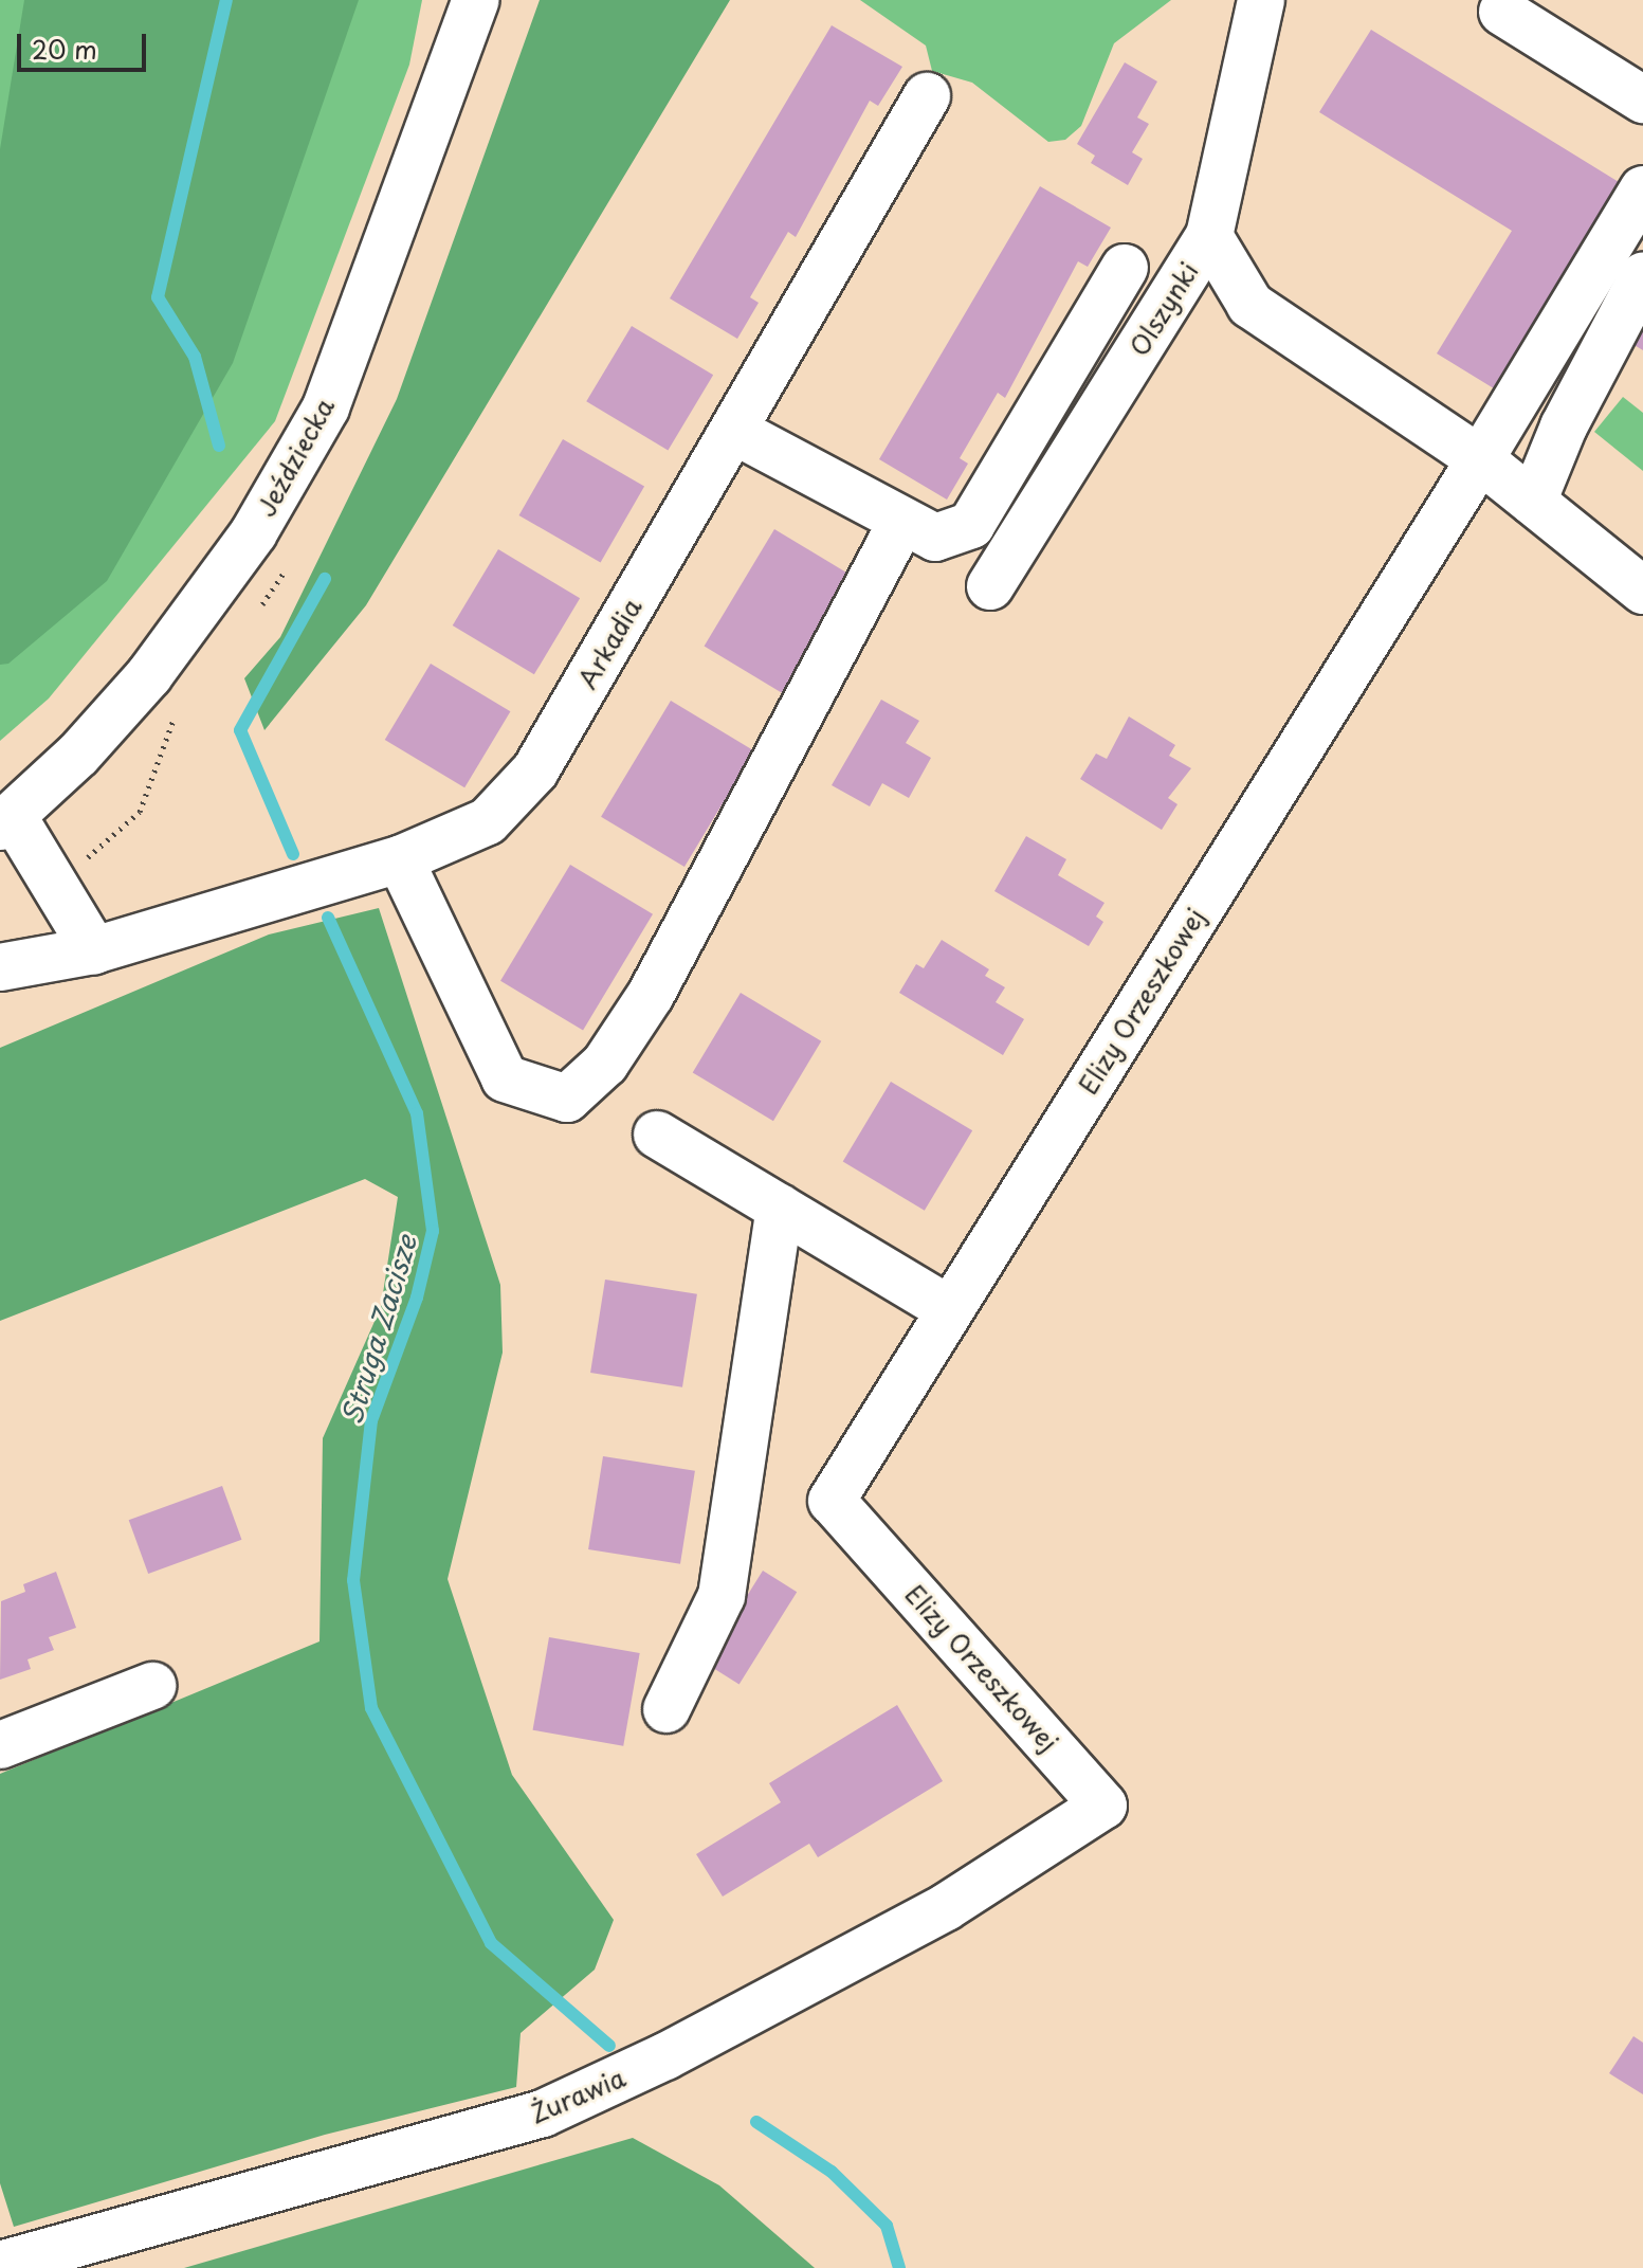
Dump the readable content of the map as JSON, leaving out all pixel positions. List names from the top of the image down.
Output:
{
  "streets": {
    "street": [
      "Olszynki",
      "Jeździecka",
      "Arkadia",
      "Elizy Orzeszkowej",
      "Żurawia"
    ]
  },
  "crossings": [
    ["Elizy Orzeszkowej", "Żurawia"]
  ],
  "water": ["Struga Zacisze"],
  "scale_bar": "20 m"
}
